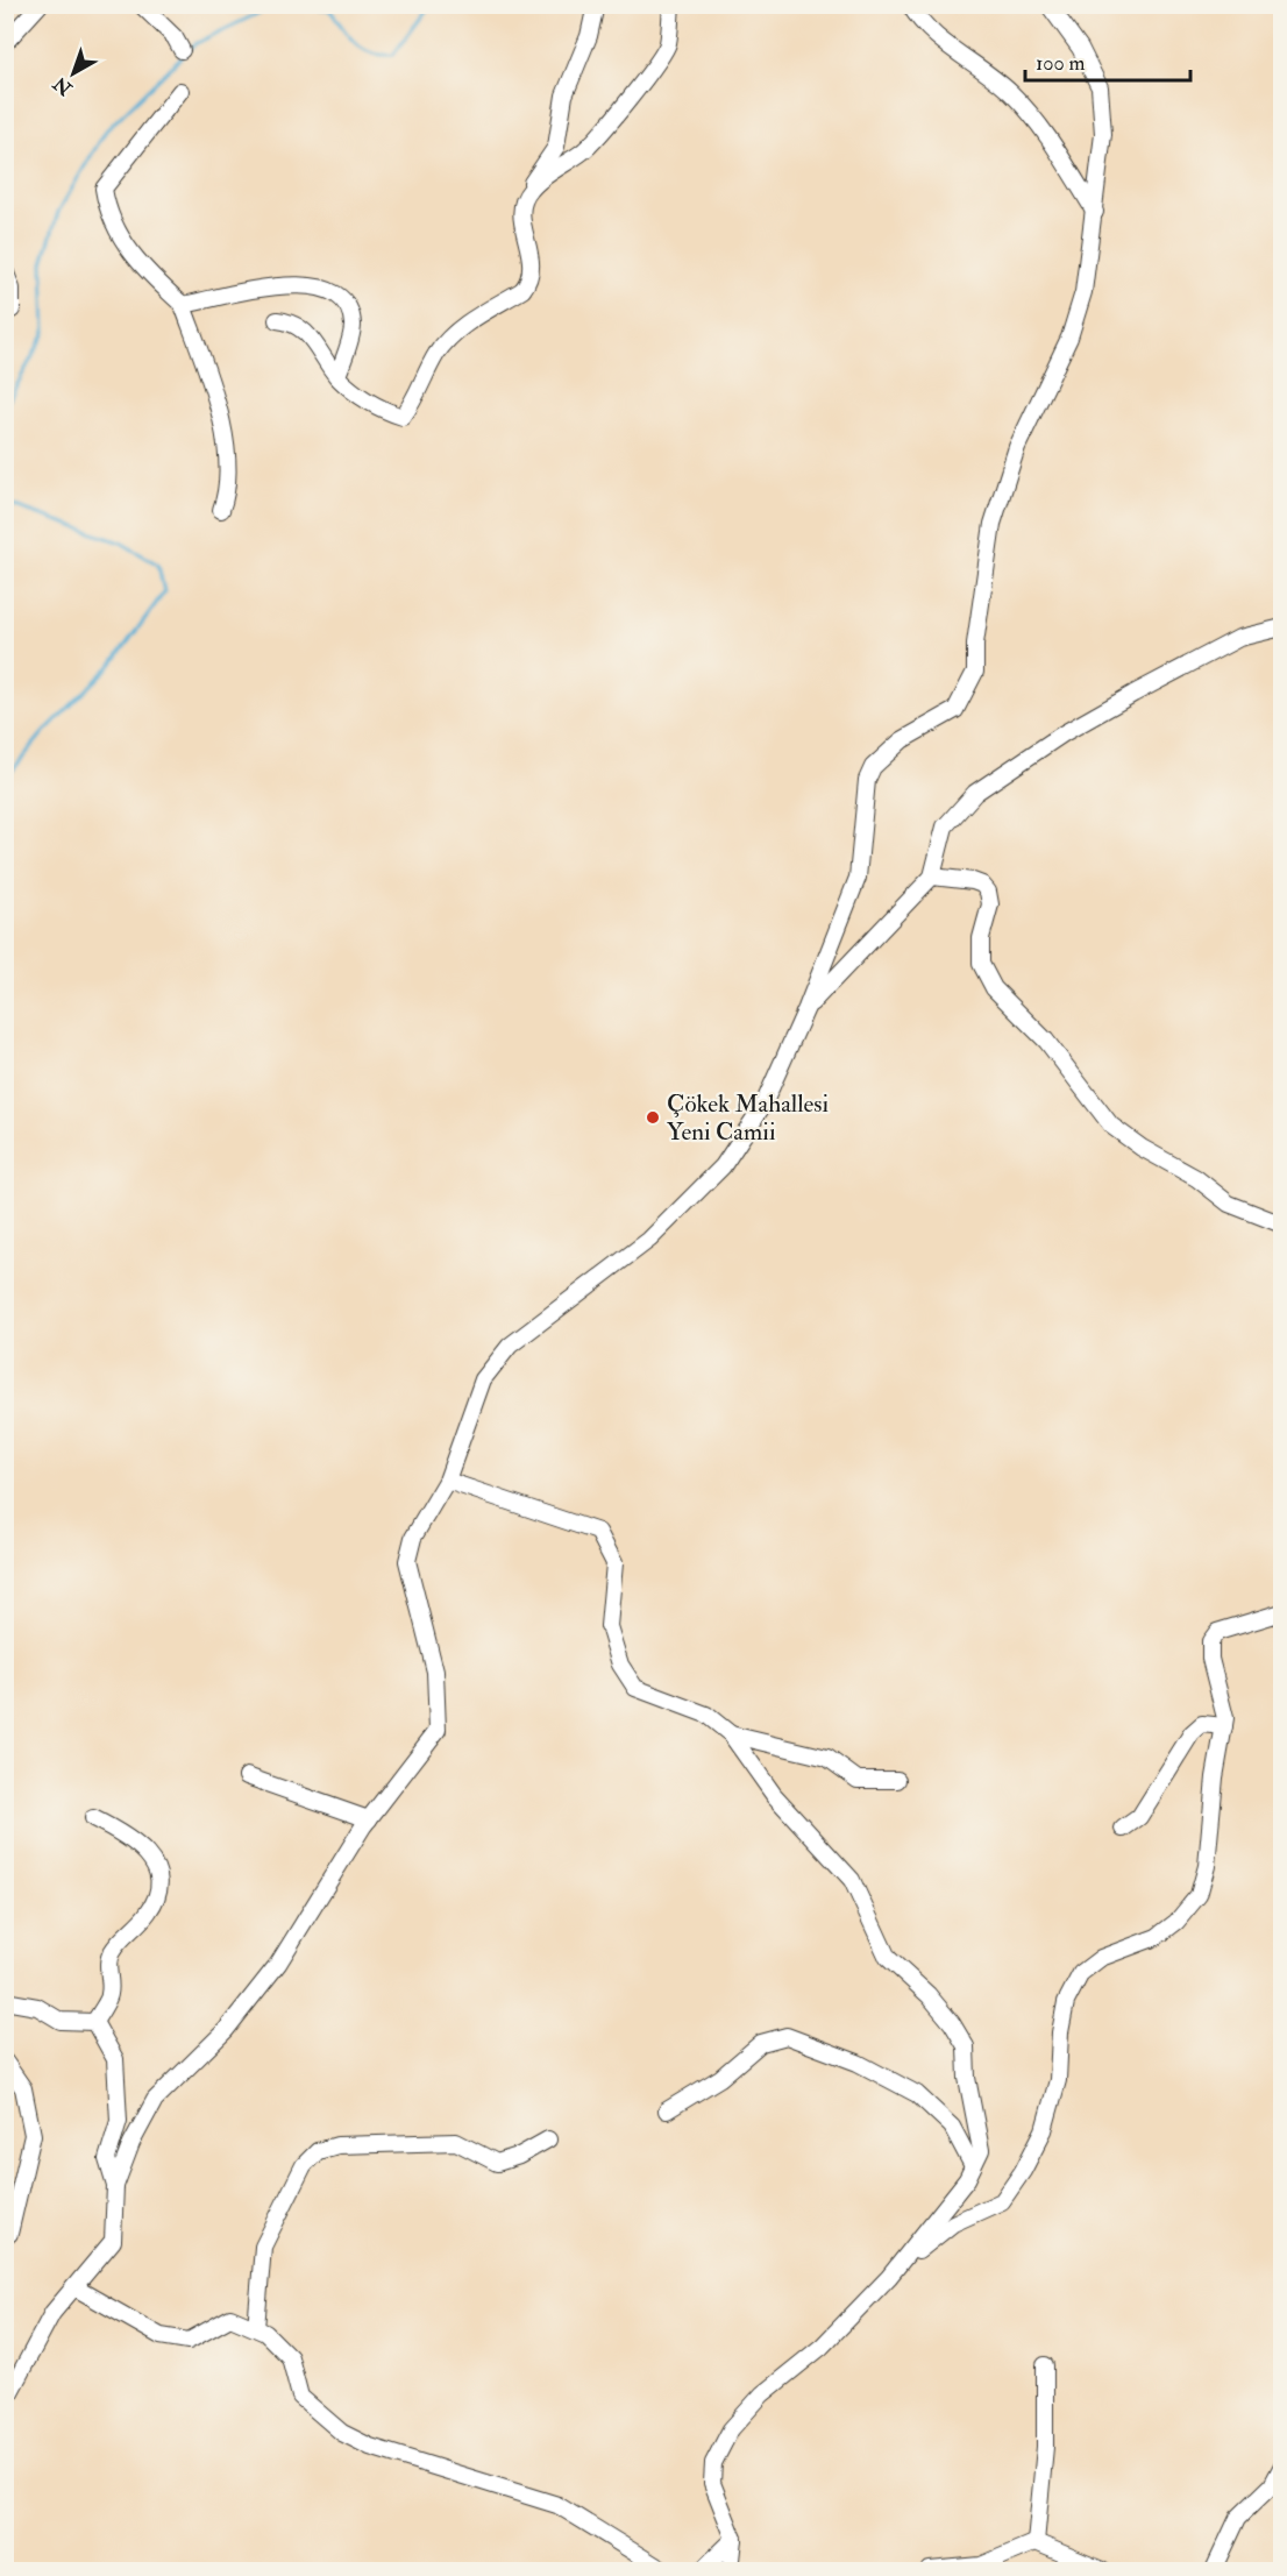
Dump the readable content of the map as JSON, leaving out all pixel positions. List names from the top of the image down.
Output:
{
  "places": ["Çökek Mahallesi Yeni Camii"],
  "scale_bar": "100 m",
  "north": "bottom left"
}
